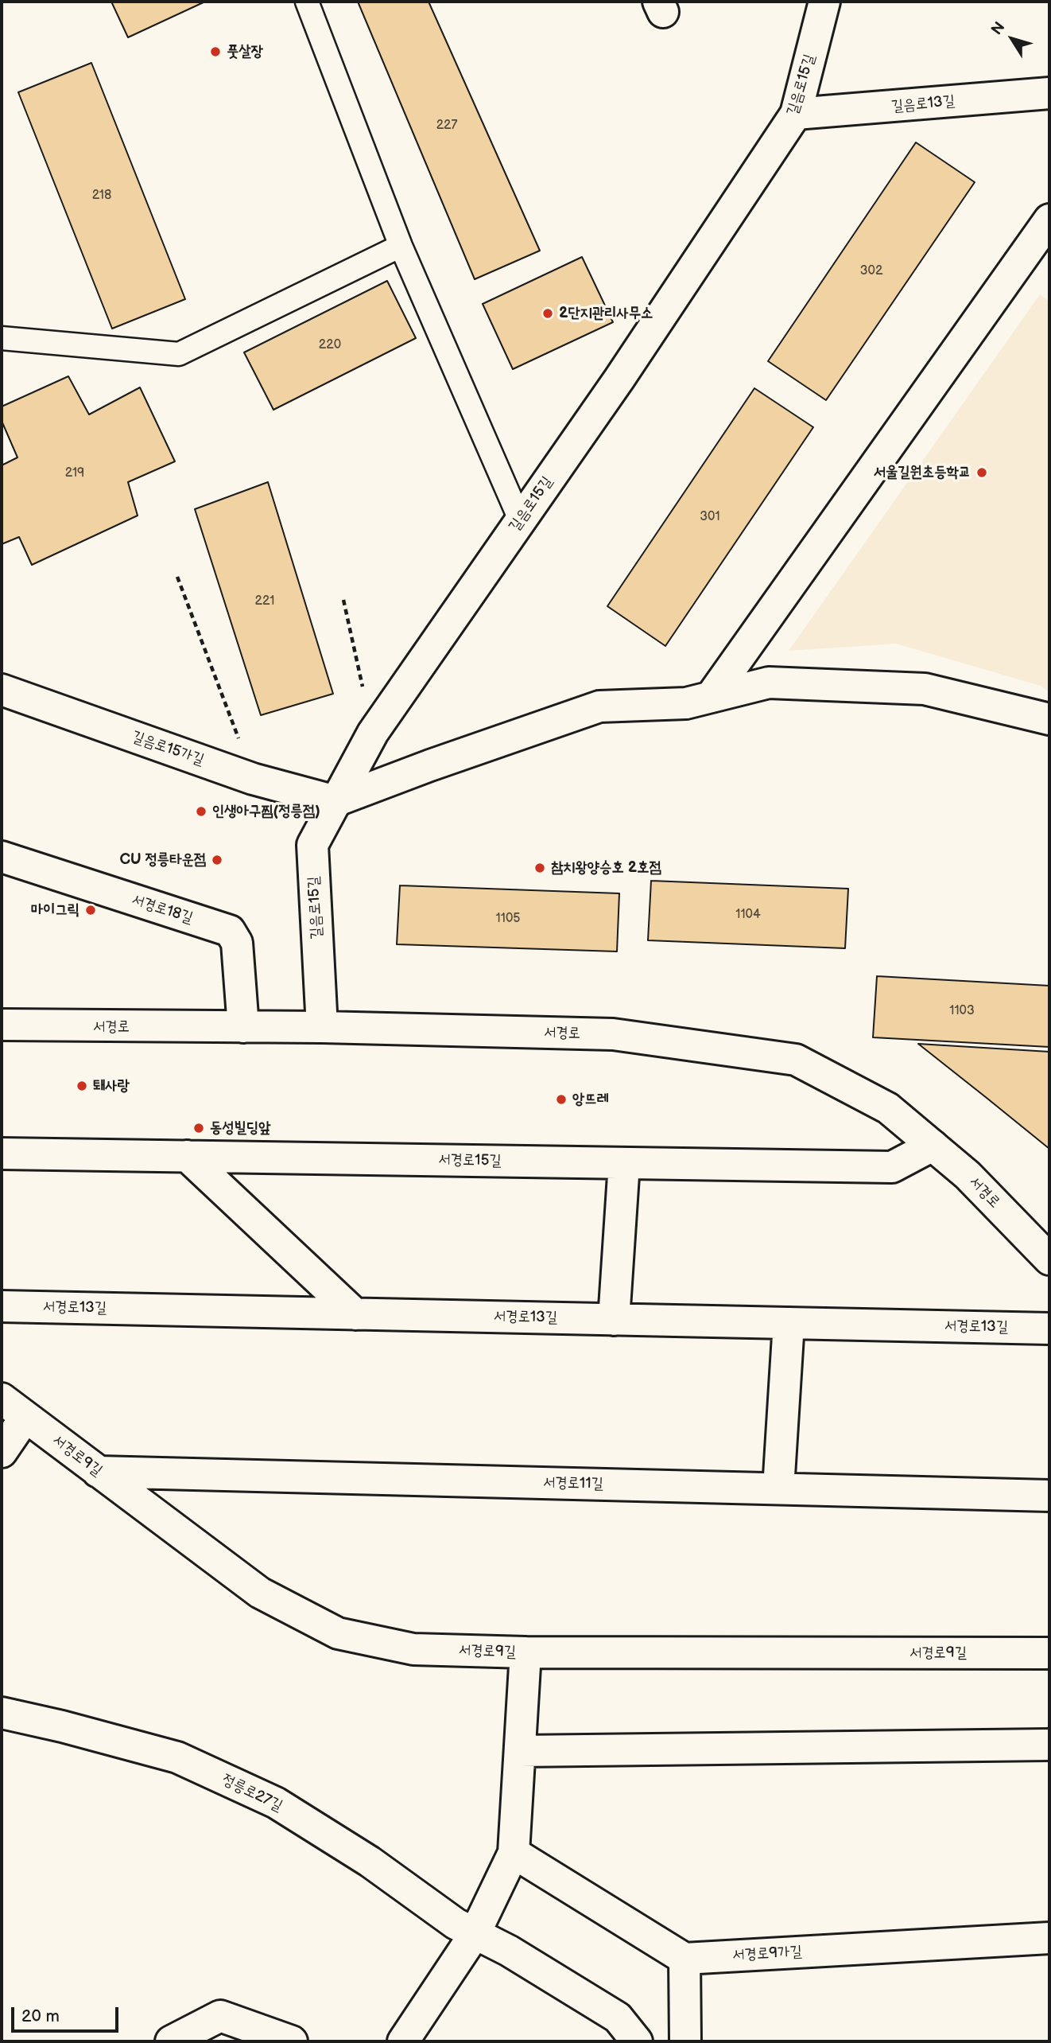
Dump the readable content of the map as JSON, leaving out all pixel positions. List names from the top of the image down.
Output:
{
  "streets": {
    "street": [
      "길음로15길",
      "길음로13길",
      "길음로15가길",
      "서경로18길",
      "서경로",
      "서경로15길",
      "서경로13길",
      "서경로9길",
      "서경로11길",
      "정릉로27길",
      "서경로9가길"
    ]
  },
  "crossings": [
    ["길음로15길", "길음로13길"],
    ["길음로15길", "길음로15가길"],
    ["길음로15길", "서경로"],
    ["서경로18길", "서경로"],
    ["서경로", "서경로15길"],
    ["서경로9길", "서경로11길"]
  ],
  "places": [
    "풋살장",
    "2단지관리사무소",
    "서울길원초등학교",
    "인생아구찜(정릉점)",
    "CU 정릉타운점",
    "참치왕양승호 2호점",
    "마이그릭",
    "퇘사랑",
    "앙뜨레",
    "동성빌딩앞"
  ],
  "house_numbers": [
    "227",
    "218",
    "302",
    "220",
    "219",
    "301",
    "221",
    "1104",
    "1105",
    "1103"
  ],
  "scale_bar": "20 m",
  "north": "top left"
}
